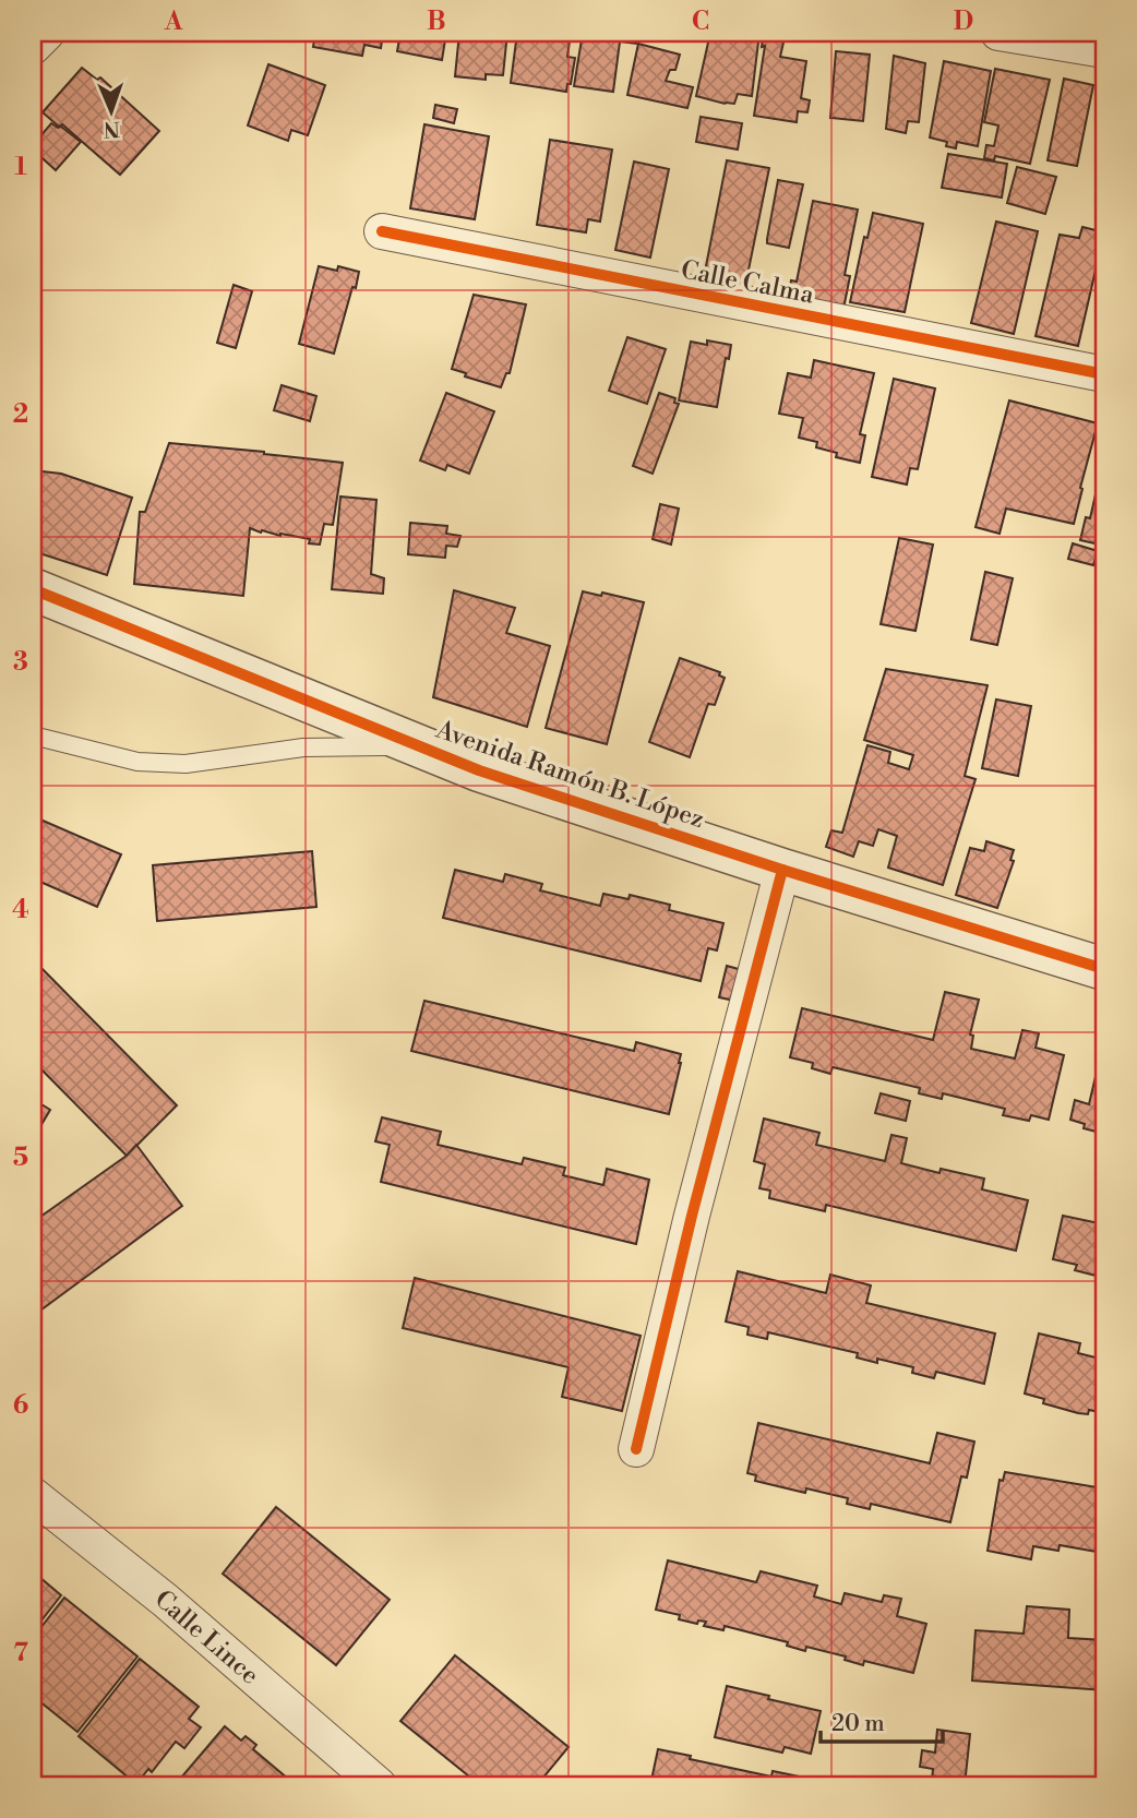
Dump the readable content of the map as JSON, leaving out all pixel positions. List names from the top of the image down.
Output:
{
  "streets": {
    "street": ["Calle Calma", "Avenida Ramón B. López", "Calle Lince"]
  },
  "scale_bar": "20 m",
  "north": "bottom",
  "grid": {
    "columns": [
      "A",
      "B",
      "C",
      "D"
    ],
    "rows": [
      "1",
      "2",
      "3",
      "4",
      "5",
      "6",
      "7"
    ]
  }
}
